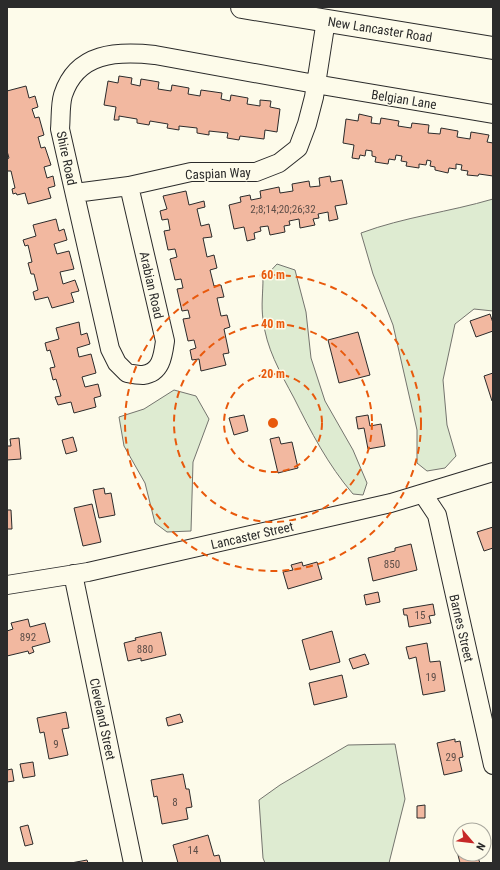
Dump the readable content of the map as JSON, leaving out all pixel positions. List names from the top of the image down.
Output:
{
  "streets": {
    "main road": ["New Lancaster Road"],
    "street": [
      "Belgian Lane",
      "Shire Road",
      "Caspian Way",
      "Arabian Road",
      "Lancaster Street",
      "Barnes Street",
      "Cleveland Street"
    ]
  },
  "crossings": [
    ["New Lancaster Road", "Caspian Way"],
    ["Belgian Lane", "Shire Road"],
    ["Belgian Lane", "Caspian Way"],
    ["Shire Road", "Caspian Way"],
    ["Shire Road", "Arabian Road"],
    ["Caspian Way", "Arabian Road"],
    ["Lancaster Street", "Barnes Street"],
    ["Lancaster Street", "Cleveland Street"]
  ],
  "house_numbers": [
    "2;8;14;20;26;32",
    "850",
    "15",
    "892",
    "880",
    "19",
    "9",
    "29",
    "8",
    "14"
  ],
  "north": "bottom right",
  "rings": ["60 m", "40 m", "20 m"]
}
